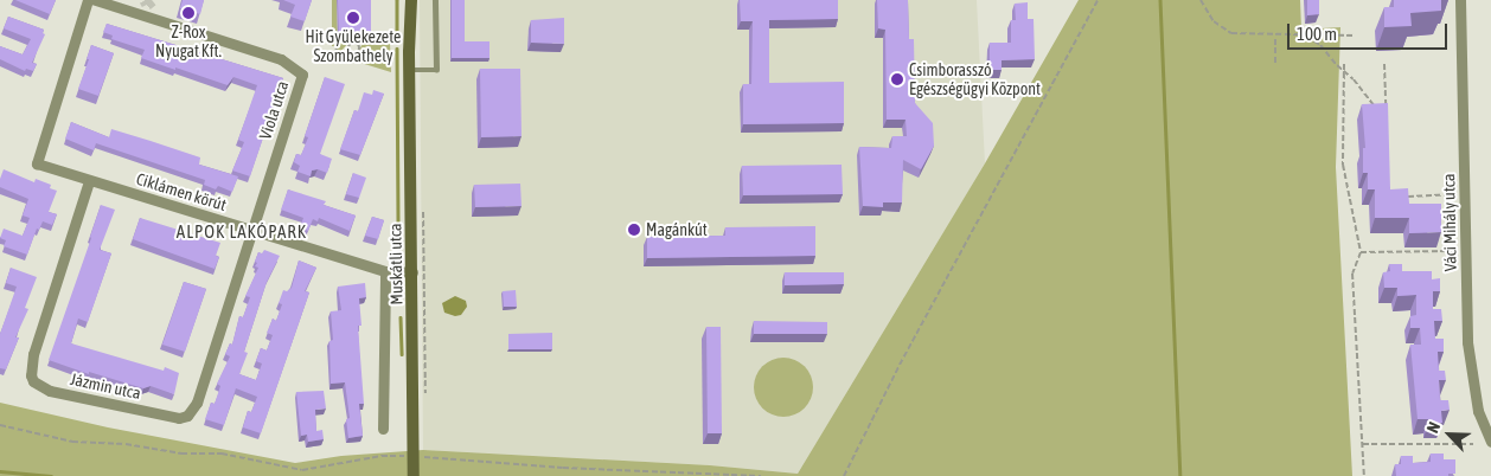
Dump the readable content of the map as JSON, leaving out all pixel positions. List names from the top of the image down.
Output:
{
  "streets": {
    "main road": ["Muskátli utca"],
    "street": [
      "Viola utca",
      "Ciklámen körút",
      "Váci Mihály utca",
      "Jázmin utca"
    ]
  },
  "crossings": [
    ["Viola utca", "Ciklámen körút"],
    ["Viola utca", "Jázmin utca"],
    ["Ciklámen körút", "Muskátli utca"],
    ["Ciklámen körút", "Jázmin utca"]
  ],
  "districts": ["ALPOK LAKÓPARK"],
  "places": [
    "Z-Rox Nyugat Kft.",
    "Hit Gyülekezete Szombathely",
    "Csimborasszó Egészségügyi Központ",
    "Magánkút"
  ],
  "scale_bar": "100 m",
  "north": "top left"
}
